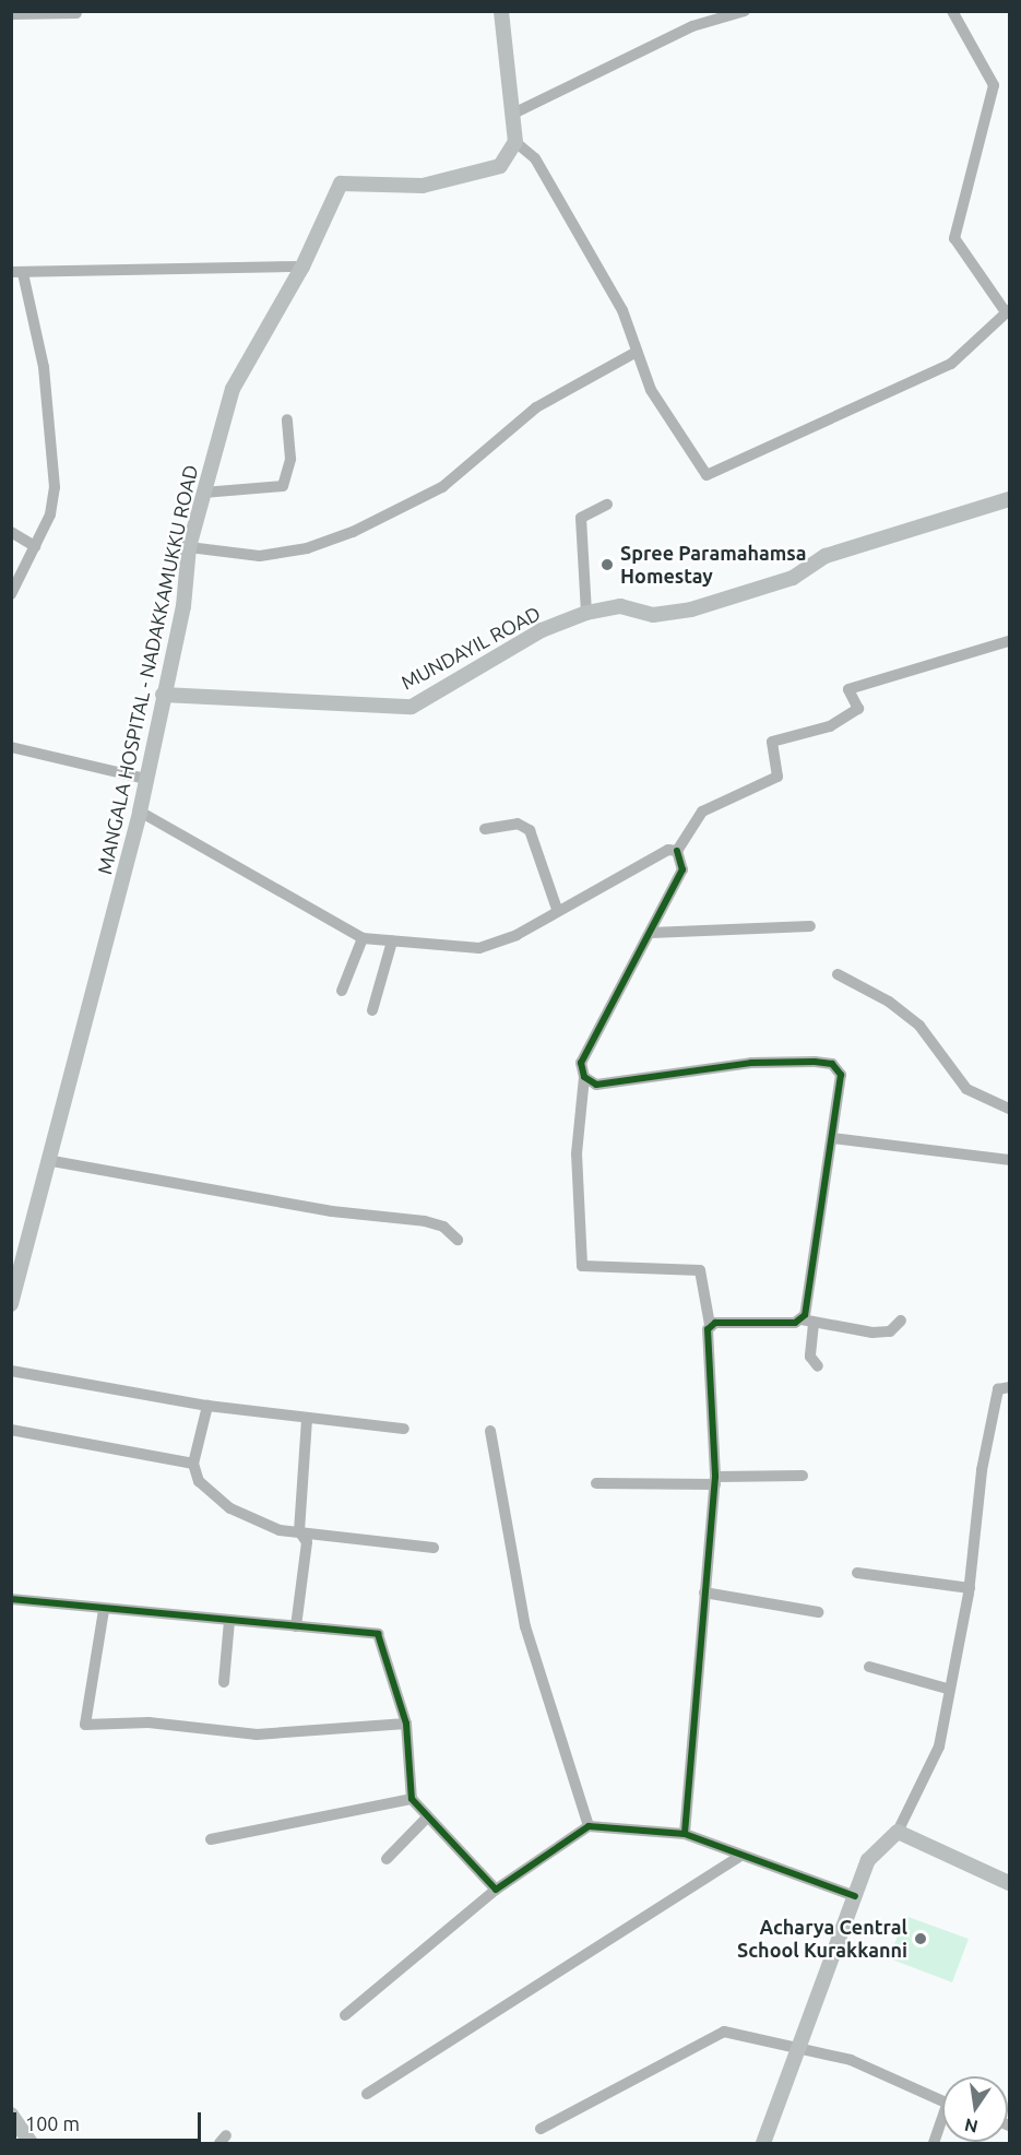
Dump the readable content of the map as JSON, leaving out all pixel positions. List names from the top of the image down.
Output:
{
  "streets": {
    "main road": ["MUNDAYIL ROAD", "MANGALA HOSPITAL - NADAKKAMUKKU ROAD"]
  },
  "crossings": [
    ["MUNDAYIL ROAD", "MANGALA HOSPITAL - NADAKKAMUKKU ROAD"]
  ],
  "places": ["Spree Paramahamsa Homestay", "Acharya Central School Kurakkanni"],
  "scale_bar": "100 m",
  "north": "bottom"
}
